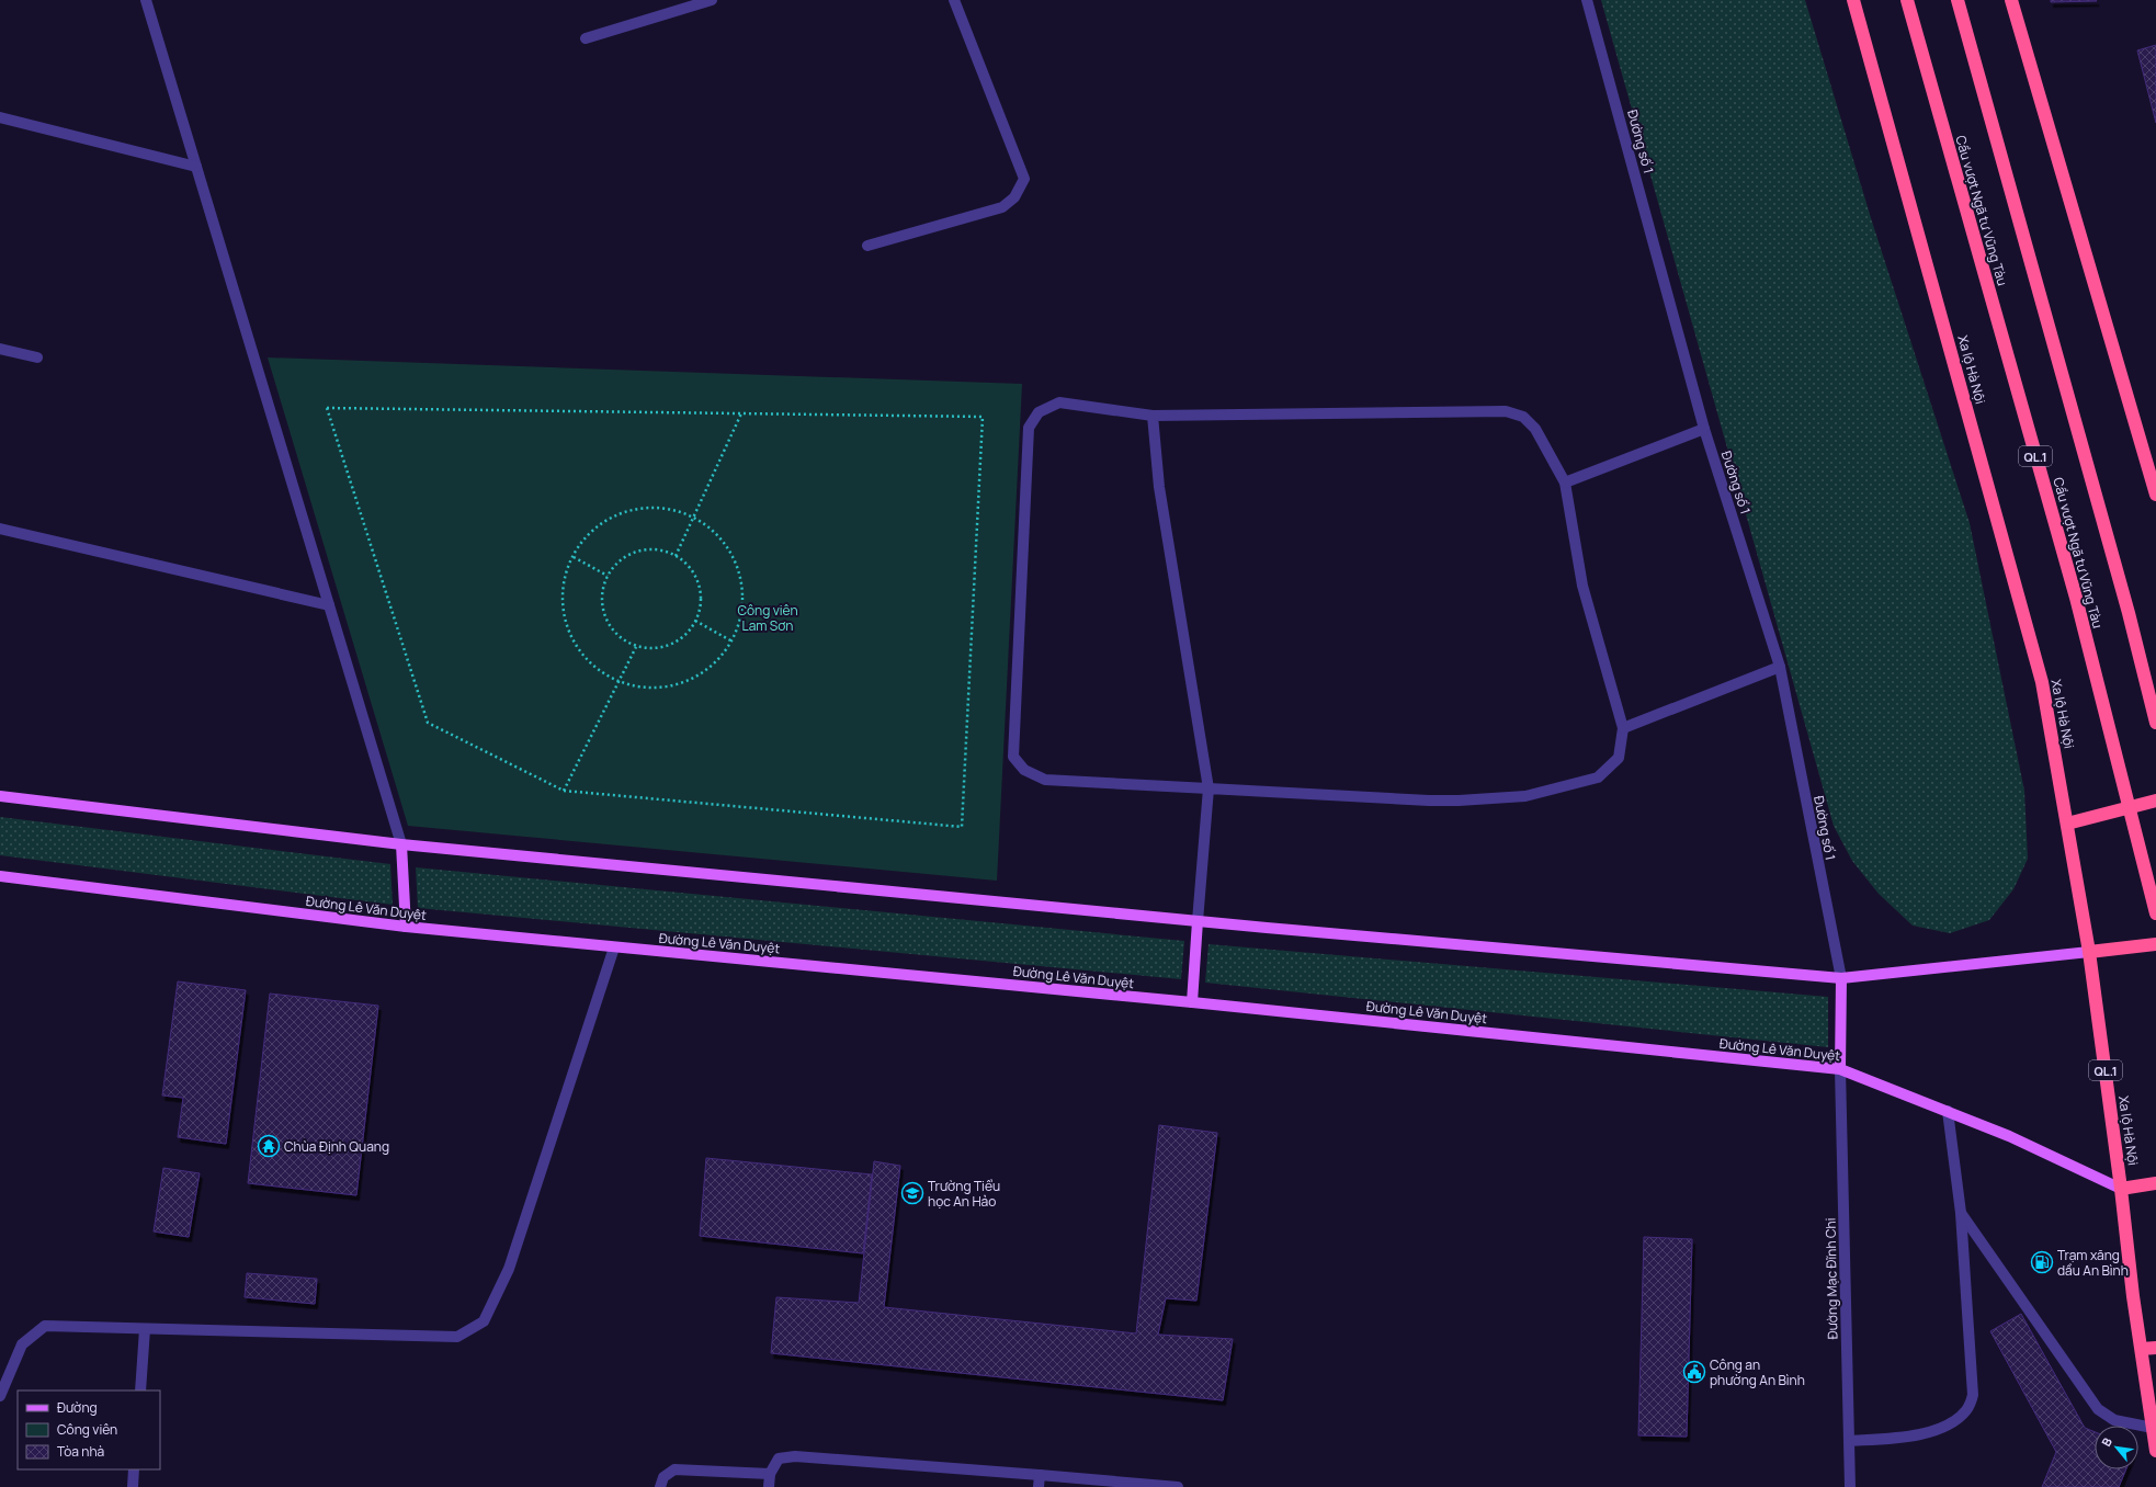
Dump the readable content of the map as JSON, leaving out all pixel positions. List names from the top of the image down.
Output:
{
  "streets": {
    "highway": ["Cầu vượt Ngã tư Vũng Tàu", "Xa lộ Hà Nội", "QL.1"],
    "main road": ["Đường Lê Văn Duyệt"],
    "street": ["Đường số 1", "Đường Mạc Đĩnh Chi"]
  },
  "crossings": [
    ["Xa lộ Hà Nội", "Đường Lê Văn Duyệt"],
    ["Đường Lê Văn Duyệt", "Đường Mạc Đĩnh Chi"]
  ],
  "parks": ["Công viên Lam Sơn"],
  "places": {
    "temple": ["Chùa Định Quang"],
    "school or university": ["Trường Tiểu học An Hảo"],
    "fuel station": ["Trạm xăng dầu An Bình"],
    "public building": ["Công an phường An Bình"]
  },
  "legend": ["Đường", "Công viên", "Tòa nhà"],
  "north": "top left"
}
